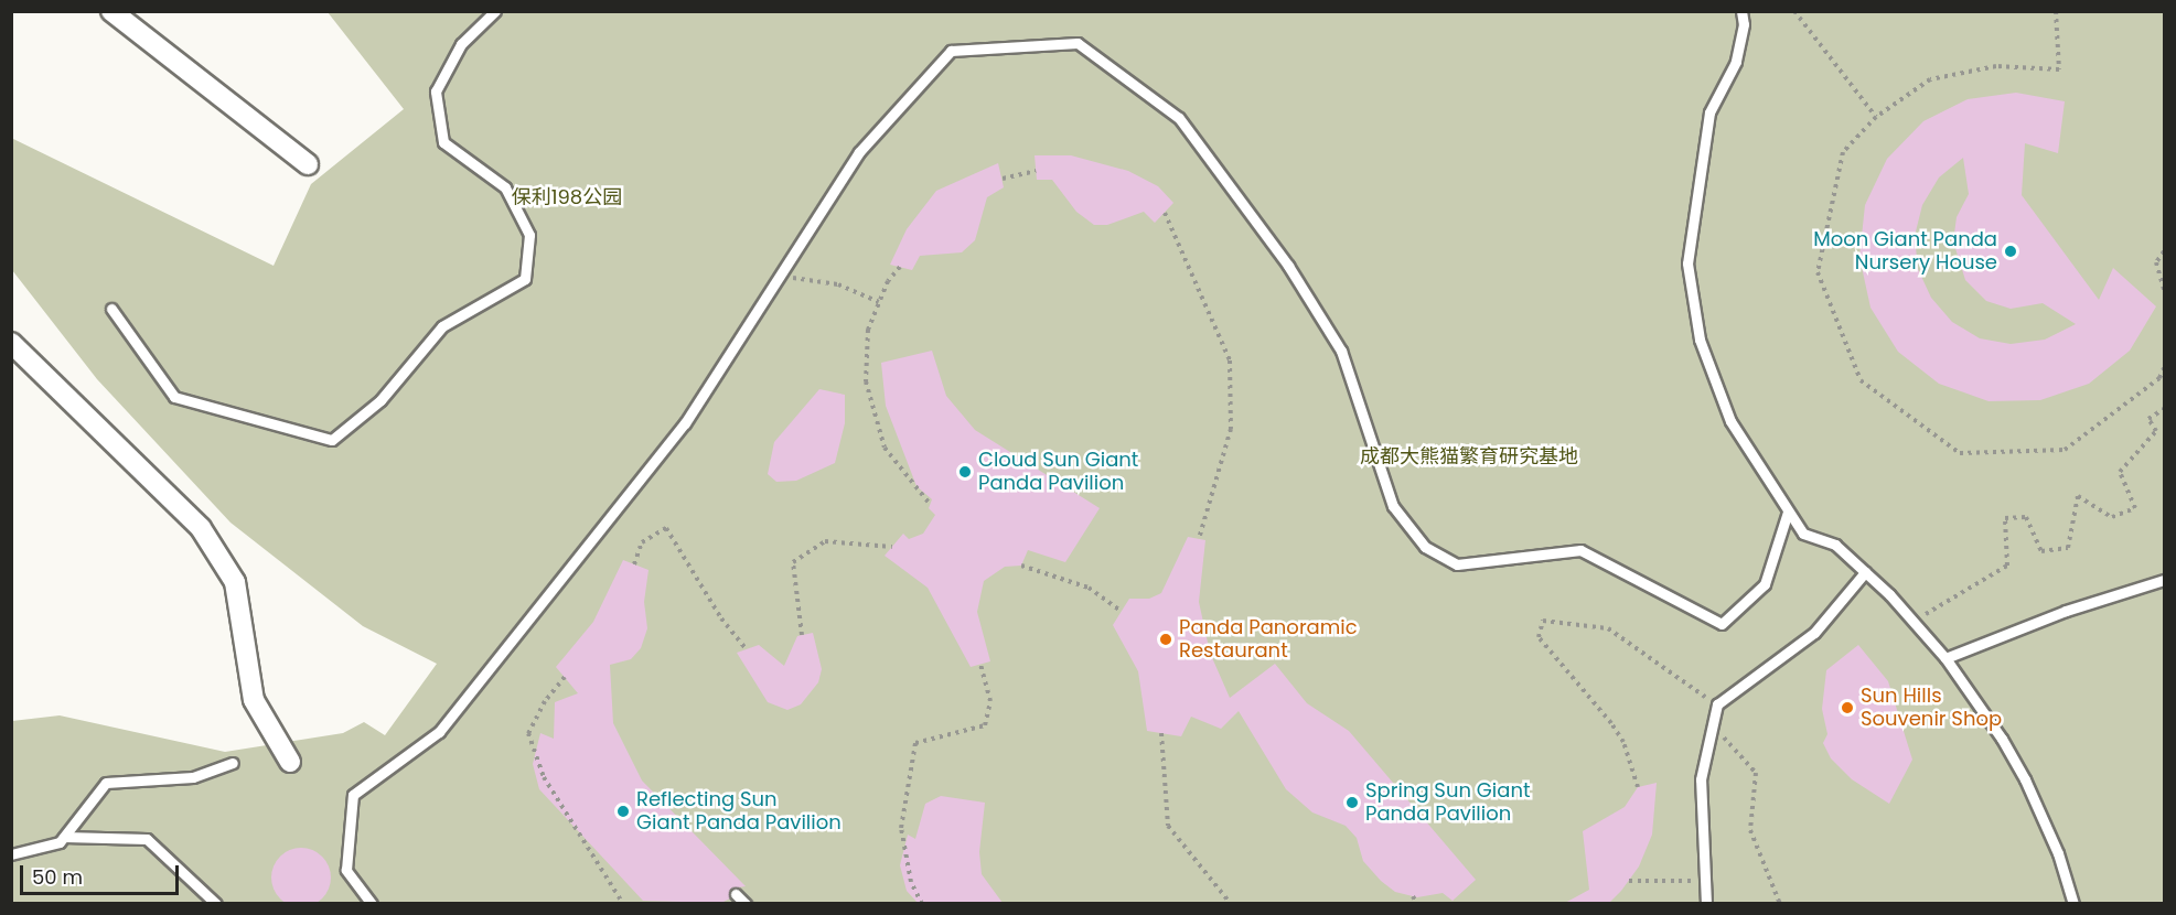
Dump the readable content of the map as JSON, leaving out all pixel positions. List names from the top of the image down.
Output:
{
  "parks": ["保利198公园", "成都大熊猫繁育研究基地"],
  "places": [
    "Moon Giant Panda Nursery House",
    "Cloud Sun Giant Panda Pavilion",
    "Panda Panoramic Restaurant",
    "Sun Hills Souvenir Shop",
    "Spring Sun Giant Panda Pavilion",
    "Reflecting Sun Giant Panda Pavilion"
  ],
  "scale_bar": "50 m"
}
